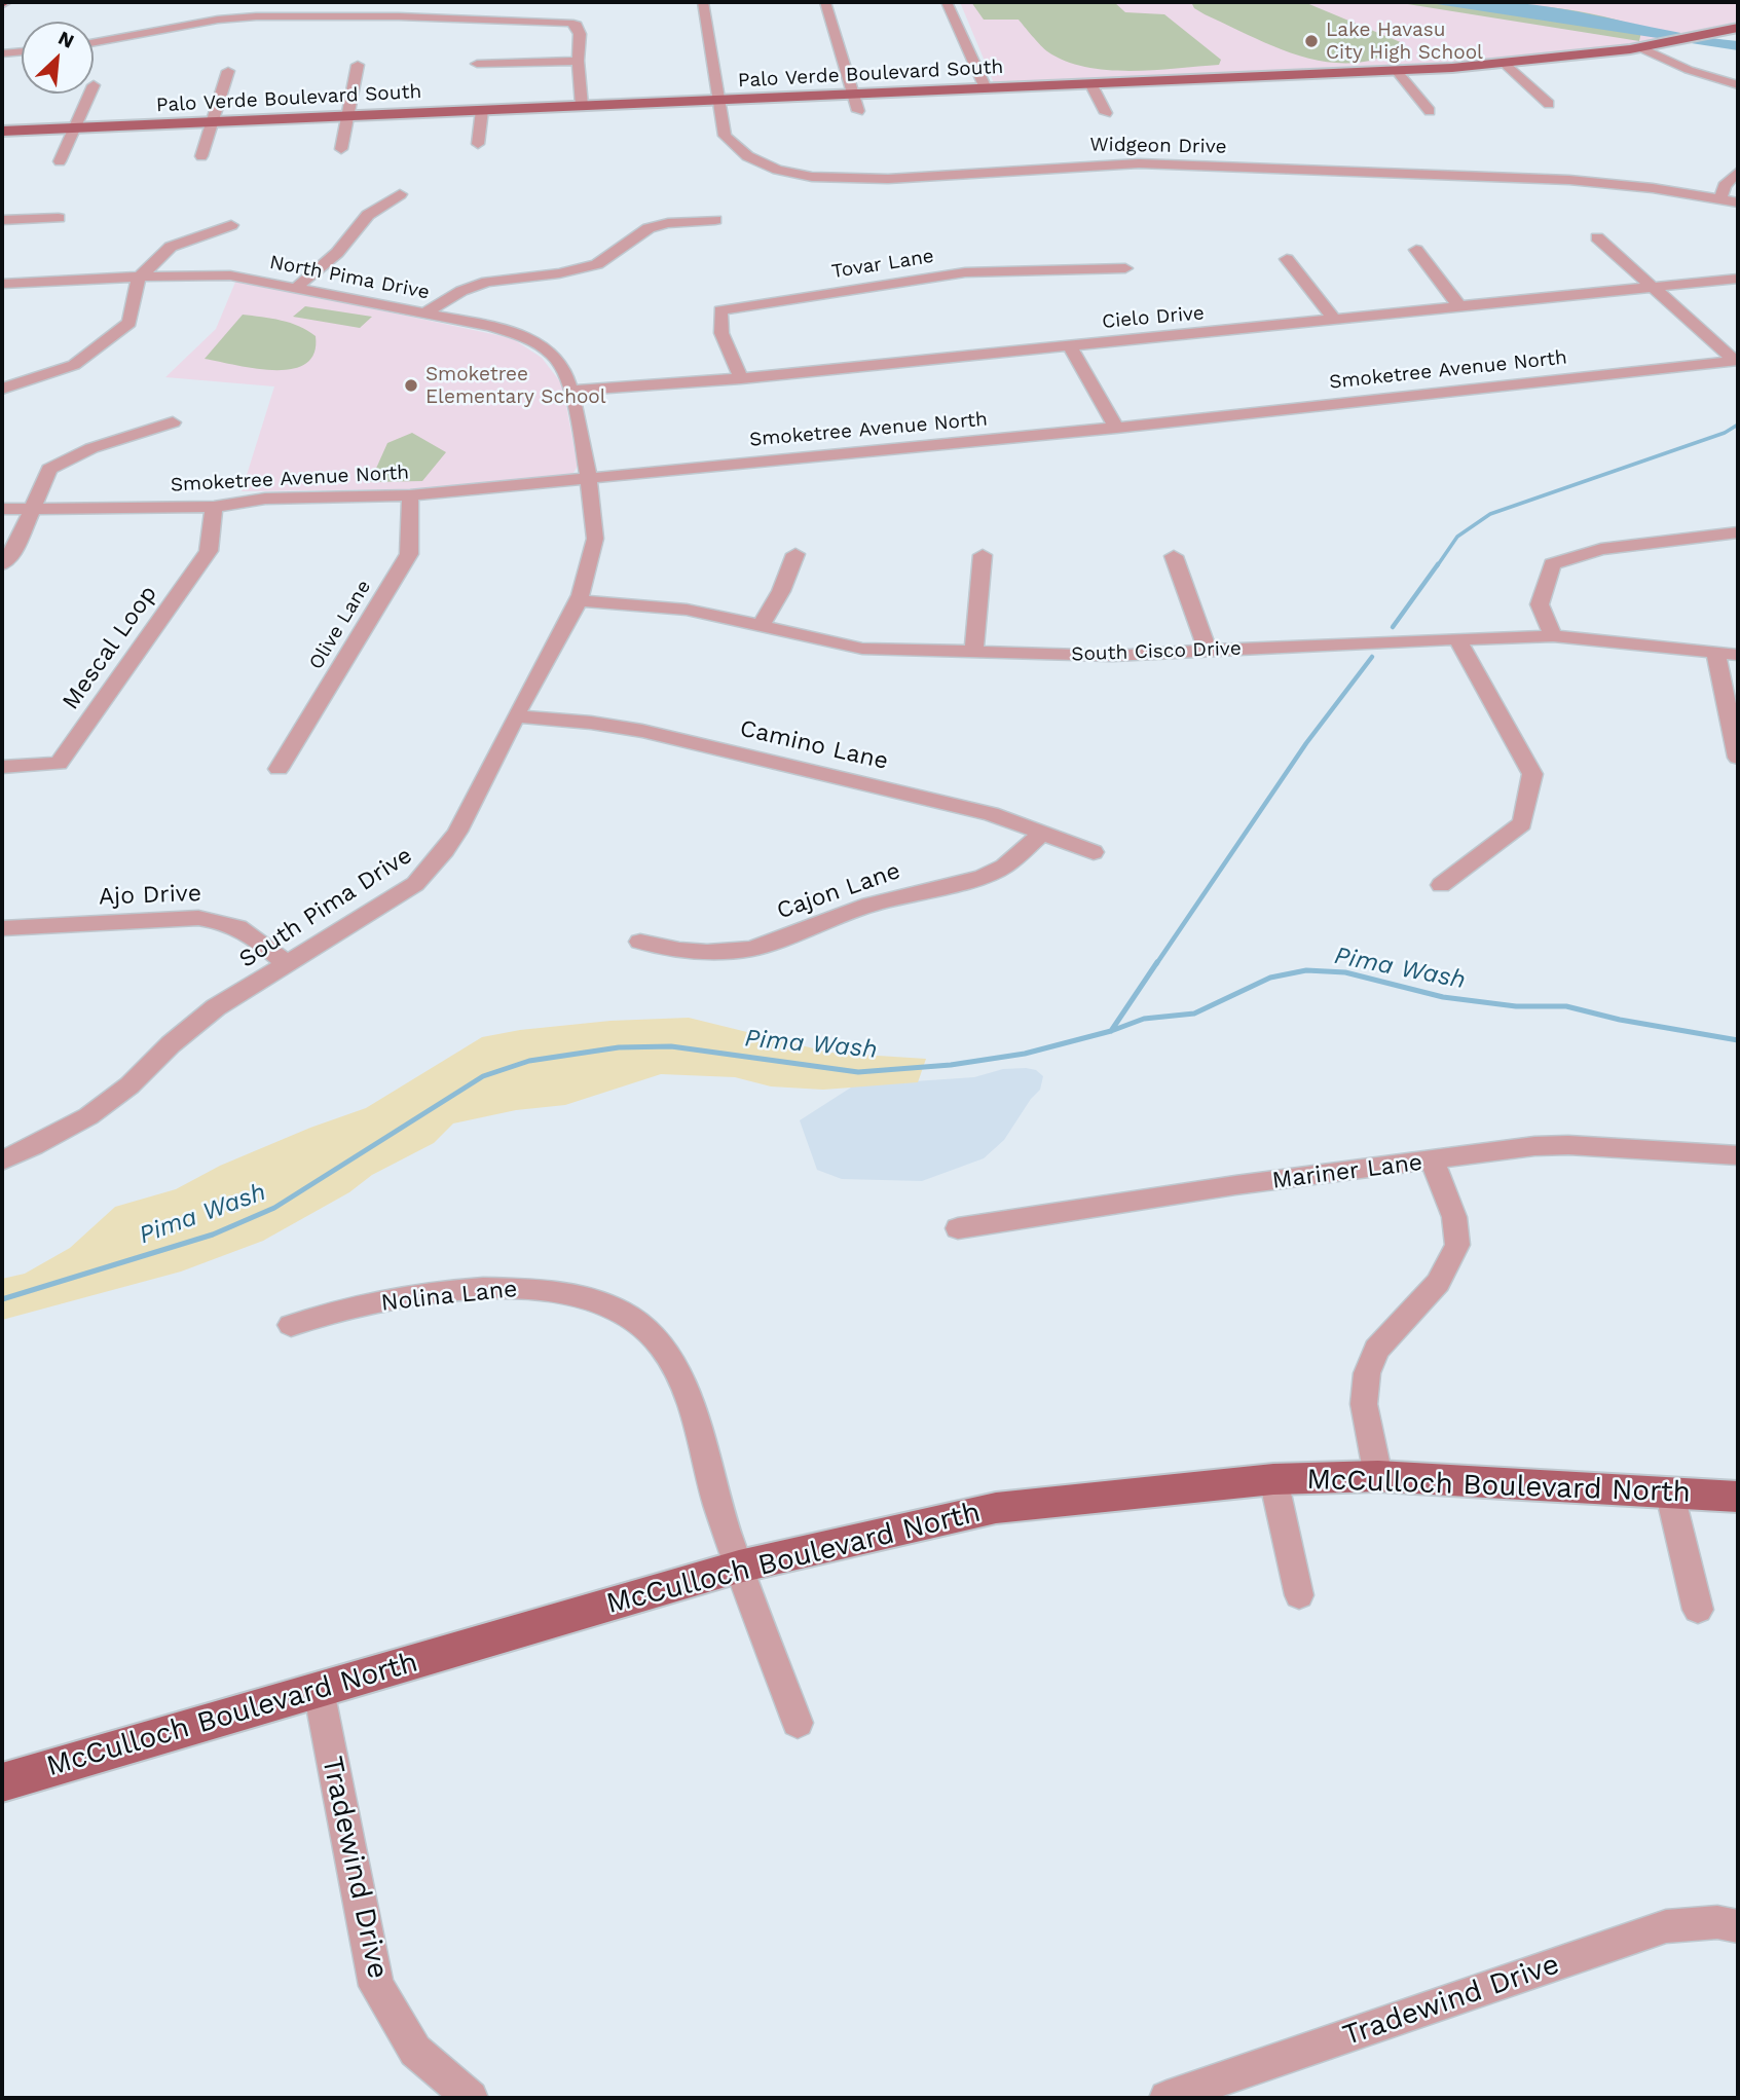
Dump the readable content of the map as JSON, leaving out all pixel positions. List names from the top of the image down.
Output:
{
  "streets": {
    "main road": ["Palo Verde Boulevard South", "McCulloch Boulevard North"],
    "street": [
      "Widgeon Drive",
      "Tovar Lane",
      "North Pima Drive",
      "Cielo Drive",
      "Smoketree Avenue North",
      "Olive Lane",
      "Mescal Loop",
      "South Cisco Drive",
      "Camino Lane",
      "Cajon Lane",
      "Ajo Drive",
      "South Pima Drive",
      "Mariner Lane",
      "Nolina Lane",
      "Tradewind Drive"
    ]
  },
  "crossings": [
    ["Palo Verde Boulevard South", "Widgeon Drive"],
    ["Tovar Lane", "Cielo Drive"],
    ["North Pima Drive", "Cielo Drive"],
    ["North Pima Drive", "Smoketree Avenue North"],
    ["North Pima Drive", "South Pima Drive"],
    ["Smoketree Avenue North", "Olive Lane"],
    ["Smoketree Avenue North", "Mescal Loop"],
    ["Smoketree Avenue North", "South Pima Drive"],
    ["South Cisco Drive", "South Pima Drive"],
    ["Camino Lane", "Cajon Lane"],
    ["Camino Lane", "South Pima Drive"],
    ["Ajo Drive", "South Pima Drive"],
    ["Nolina Lane", "McCulloch Boulevard North"],
    ["McCulloch Boulevard North", "Tradewind Drive"]
  ],
  "water": ["Pima Wash"],
  "places": ["Lake Havasu City High School", "Smoketree Elementary School"],
  "north": "top right"
}
